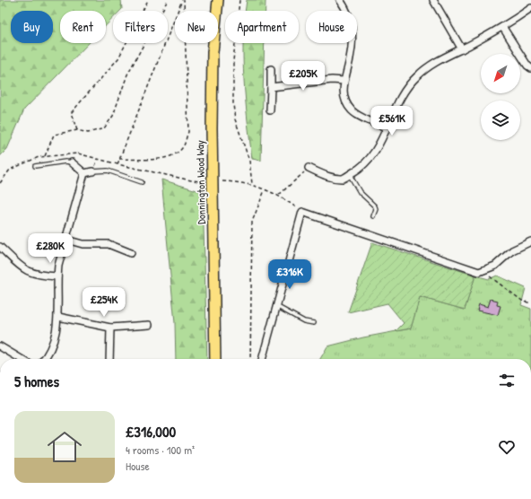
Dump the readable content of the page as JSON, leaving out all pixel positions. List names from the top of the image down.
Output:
{
  "streets": {
    "main road": ["Donnington Wood Way"]
  },
  "north": "bottom left",
  "page": {
    "chip": [
      "Buy",
      "Rent",
      "Filters",
      "New",
      "Apartment",
      "House"
    ],
    "price": [
      "£205K",
      "£561K",
      "£280K",
      "£316K",
      "£254K"
    ],
    "heading": "5 homes",
    "list": [
      {
        "name": "£316,000",
        "note": "4 rooms · 100 m² · House"
      }
    ]
  }
}
